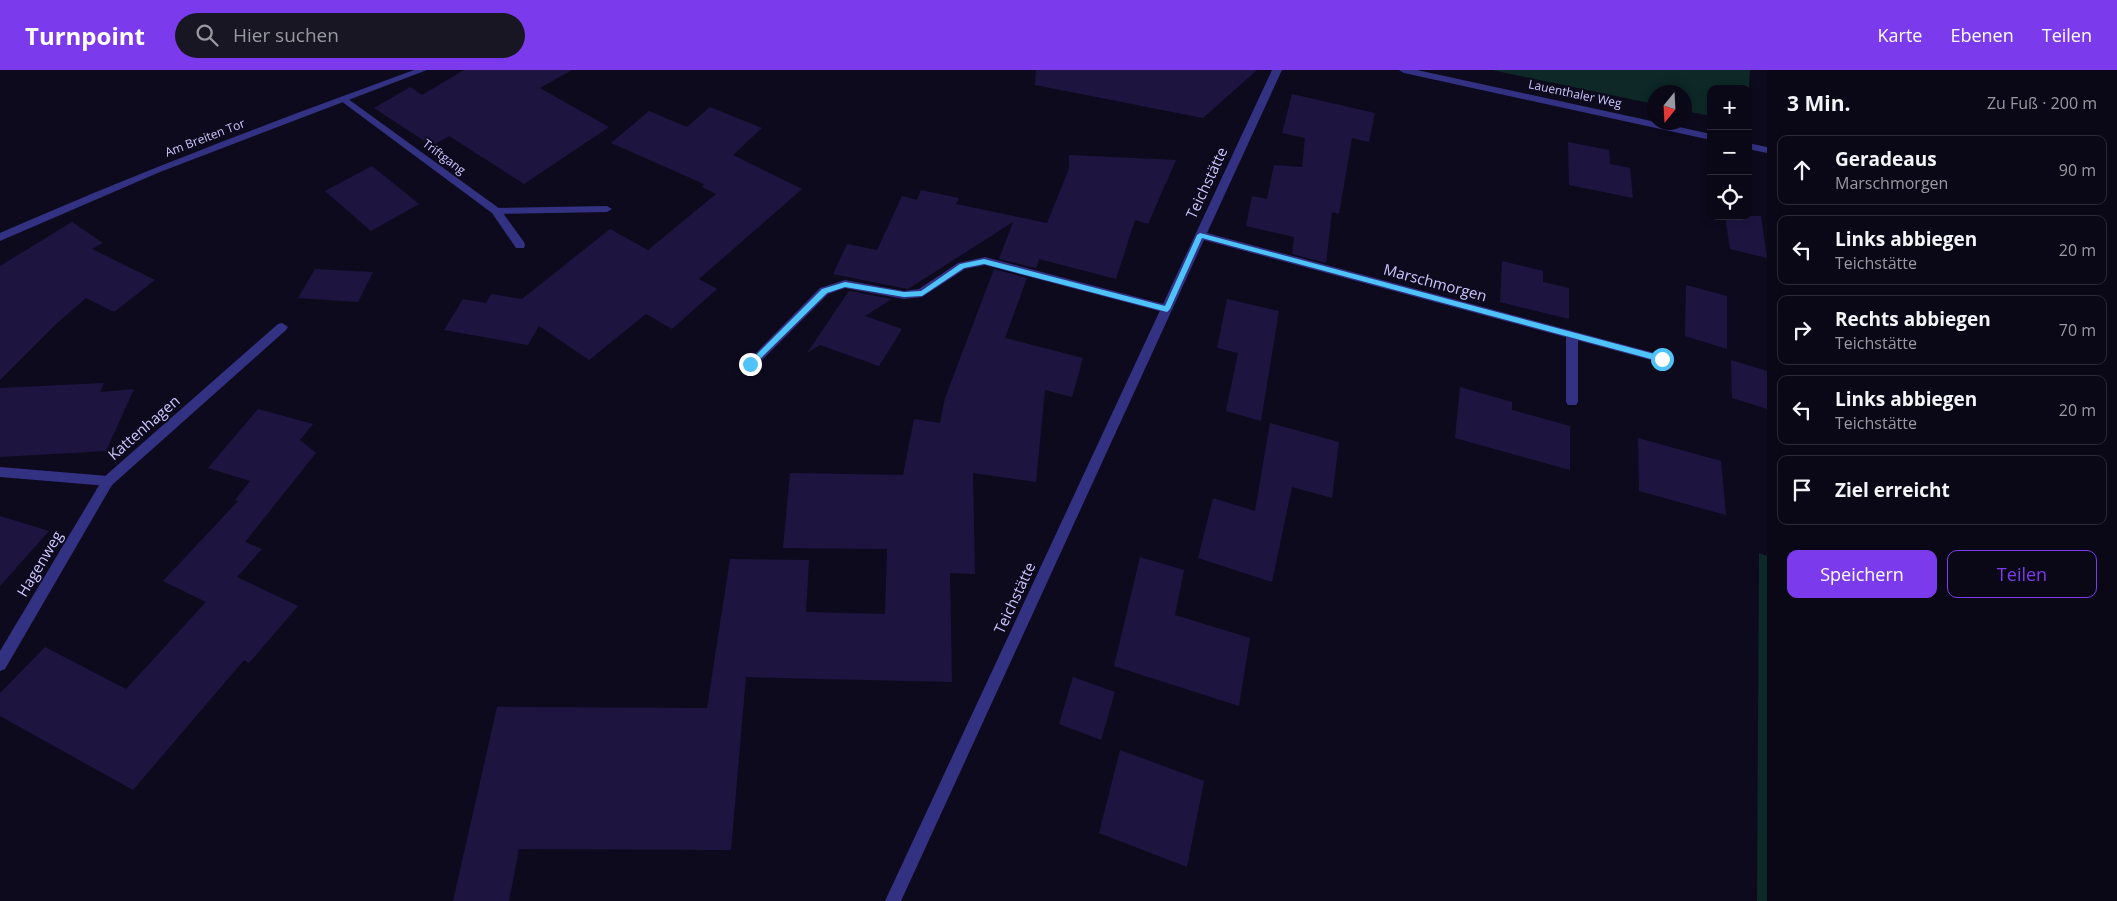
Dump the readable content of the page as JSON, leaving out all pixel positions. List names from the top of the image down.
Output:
{
  "streets": {
    "street": [
      "Lauenthaler Weg",
      "Am Breiten Tor",
      "Triftgang",
      "Teichstätte",
      "Marschmorgen",
      "Kattenhagen",
      "Hagenweg"
    ]
  },
  "crossings": [
    ["Am Breiten Tor", "Triftgang"],
    ["Teichstätte", "Marschmorgen"],
    ["Kattenhagen", "Hagenweg"]
  ],
  "north": "bottom",
  "page": {
    "header": "Turnpoint",
    "search": "Hier suchen",
    "nav": ["Karte", "Ebenen", "Teilen"],
    "heading": ["3 Min.", "Zu Fuß · 200 m"],
    "map_buttons": ["+", "−"],
    "list": [
      ["Geradeaus", "Marschmorgen", "90 m"],
      ["Links abbiegen", "Teichstätte", "20 m"],
      ["Rechts abbiegen", "Teichstätte", "70 m"],
      ["Links abbiegen", "Teichstätte", "20 m"],
      "Ziel erreicht"
    ],
    "buttons": ["Speichern", "Teilen"]
  }
}
